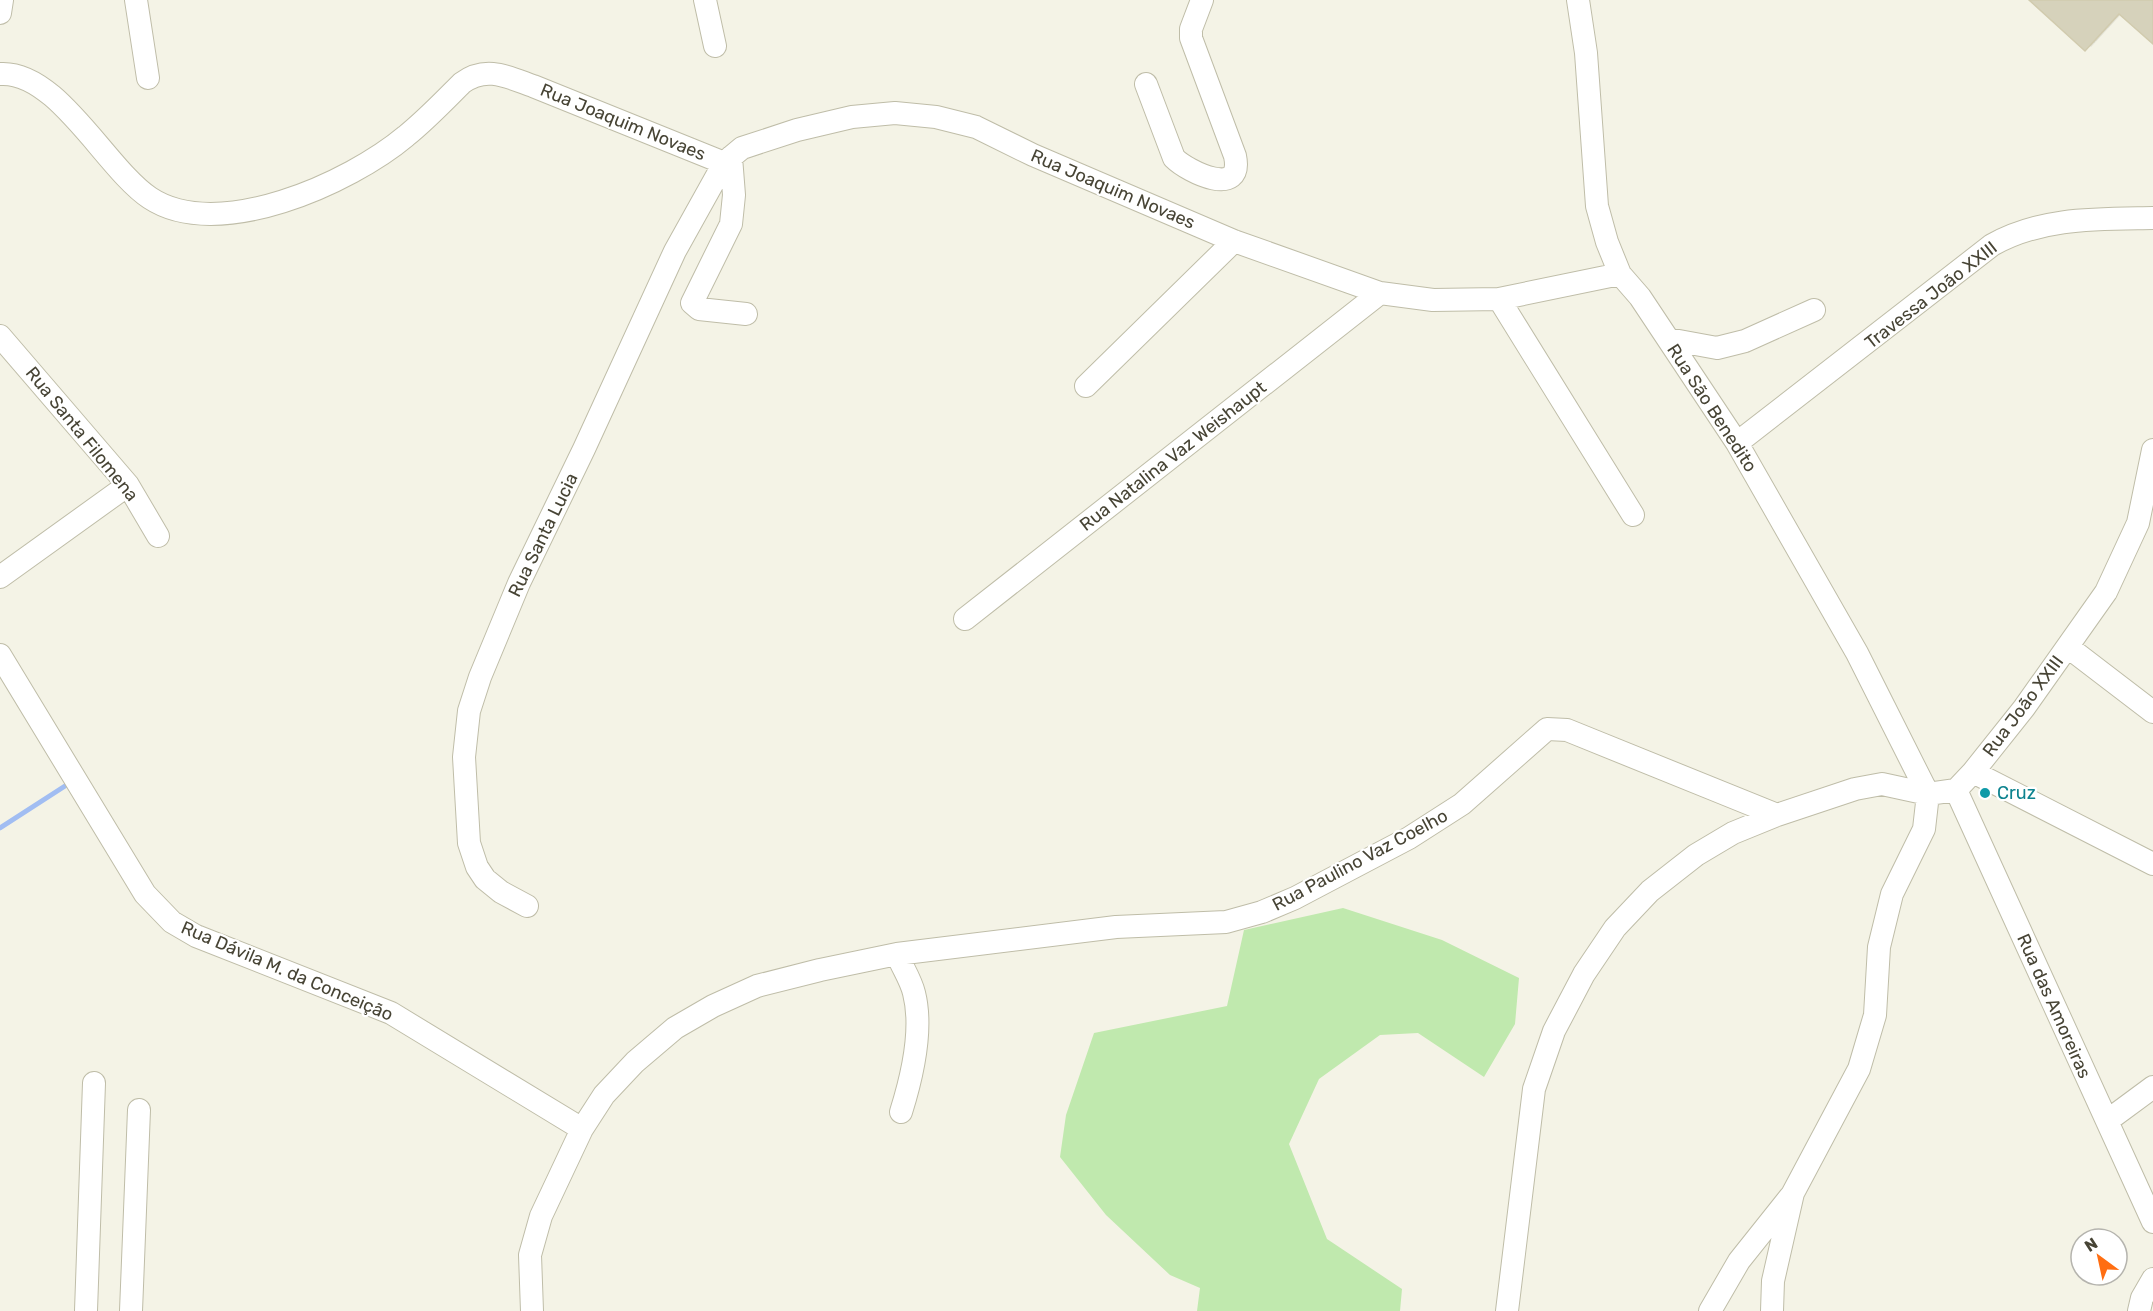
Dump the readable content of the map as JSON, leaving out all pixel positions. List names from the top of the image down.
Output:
{
  "streets": {
    "street": [
      "Rua Joaquim Novaes",
      "Travessa João XXIII",
      "Rua São Benedito",
      "Rua Santa Filomena",
      "Rua Natalina Vaz Weishaupt",
      "Rua Santa Lucia",
      "Rua João XXIII",
      "Rua Paulino Vaz Coelho",
      "Rua Dávila M. da Conceição",
      "Rua das Amoreiras"
    ]
  },
  "crossings": [
    ["Rua Joaquim Novaes", "Rua São Benedito"],
    ["Rua Joaquim Novaes", "Rua Natalina Vaz Weishaupt"],
    ["Rua Joaquim Novaes", "Rua Santa Lucia"],
    ["Travessa João XXIII", "Rua São Benedito"],
    ["Rua João XXIII", "Rua das Amoreiras"],
    ["Rua Paulino Vaz Coelho", "Rua Dávila M. da Conceição"]
  ],
  "places": ["Cruz"],
  "north": "top left"
}
